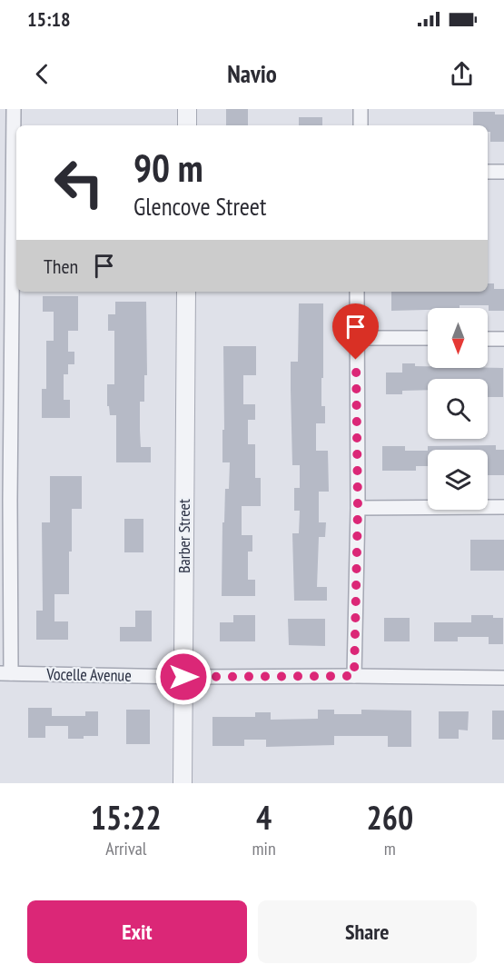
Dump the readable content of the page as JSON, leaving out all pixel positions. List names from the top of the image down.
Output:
{
  "streets": {
    "street": ["Barber Street", "Vocelle Avenue"]
  },
  "crossings": [
    ["Barber Street", "Vocelle Avenue"]
  ],
  "north": "bottom",
  "page": {
    "status": "15:18",
    "header": "Navio",
    "turn": ["90 m", "Glencove Street"],
    "then": "Then",
    "eta": [
      "15:22",
      "Arrival",
      "4",
      "min",
      "260",
      "m"
    ],
    "buttons": ["Exit", "Share"]
  }
}
